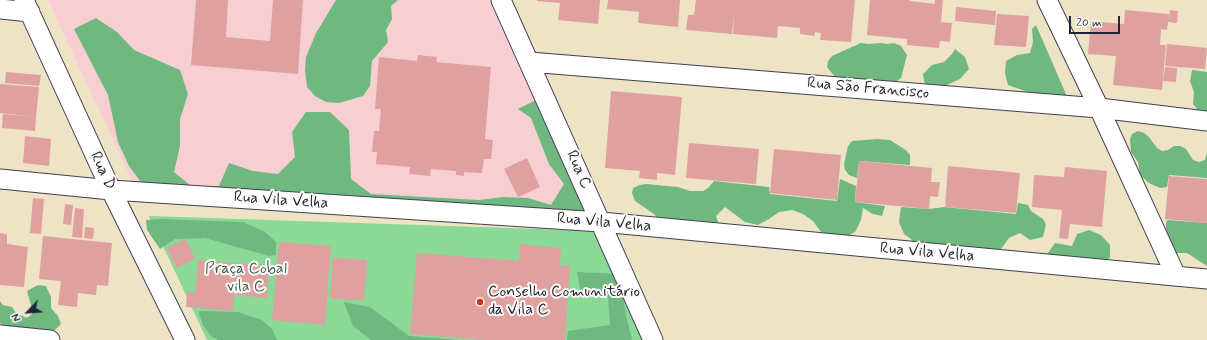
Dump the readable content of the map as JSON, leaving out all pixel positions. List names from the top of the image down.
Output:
{
  "streets": {
    "street": [
      "Rua São Francisco",
      "Rua C",
      "Rua D",
      "Rua Vila Velha"
    ]
  },
  "crossings": [
    ["Rua São Francisco", "Rua C"],
    ["Rua C", "Rua Vila Velha"],
    ["Rua D", "Rua Vila Velha"]
  ],
  "parks": ["Praça Cobal vila C"],
  "places": ["Conselho Comunitário da Vila C"],
  "scale_bar": "20 m",
  "north": "bottom left"
}
